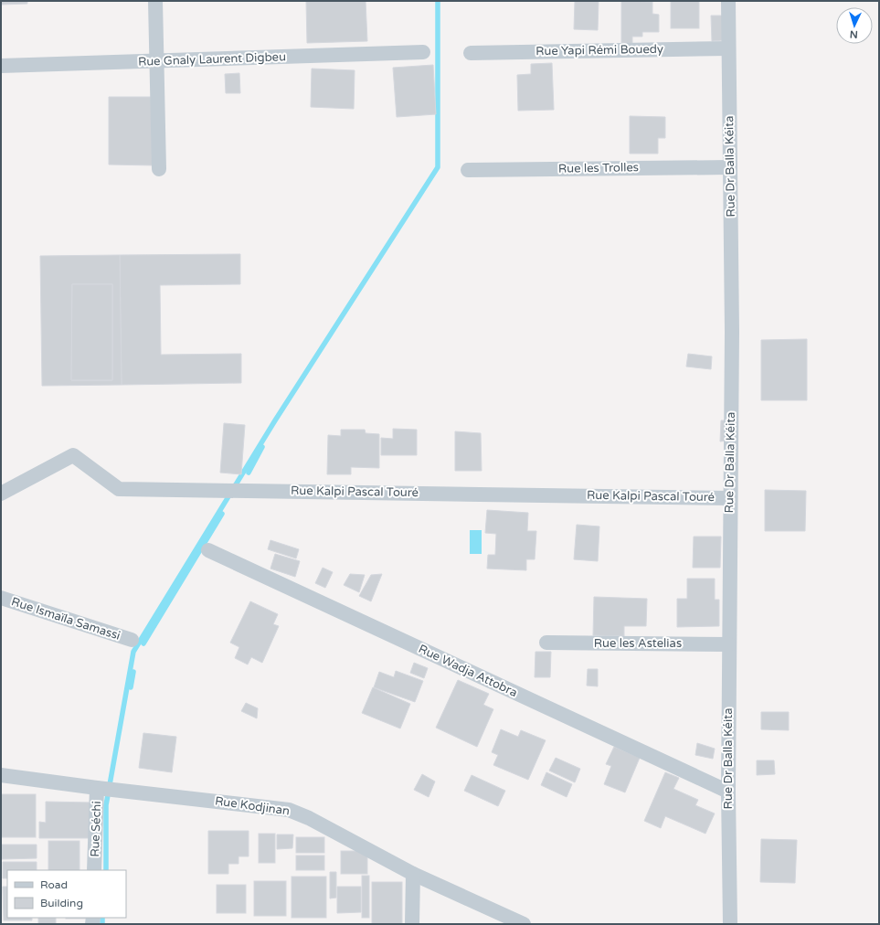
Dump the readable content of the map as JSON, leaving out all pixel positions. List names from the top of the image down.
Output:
{
  "streets": {
    "street": [
      "Rue Yapi Rémi Bouedy",
      "Rue Gnaly Laurent Digbeu",
      "Rue Dr Balla Kéita",
      "Rue les Trolles",
      "Rue Kalpi Pascal Touré",
      "Rue Ismaïla Samassi",
      "Rue les Astelias",
      "Rue Wadja Attobra",
      "Rue Kodjinan",
      "Rue Séchi"
    ]
  },
  "crossings": [
    ["Rue Yapi Rémi Bouedy", "Rue Dr Balla Kéita"],
    ["Rue Dr Balla Kéita", "Rue les Trolles"],
    ["Rue Dr Balla Kéita", "Rue Kalpi Pascal Touré"],
    ["Rue Dr Balla Kéita", "Rue les Astelias"],
    ["Rue Dr Balla Kéita", "Rue Wadja Attobra"],
    ["Rue Kodjinan", "Rue Séchi"]
  ],
  "legend": ["Road", "Building"],
  "north": "bottom"
}
